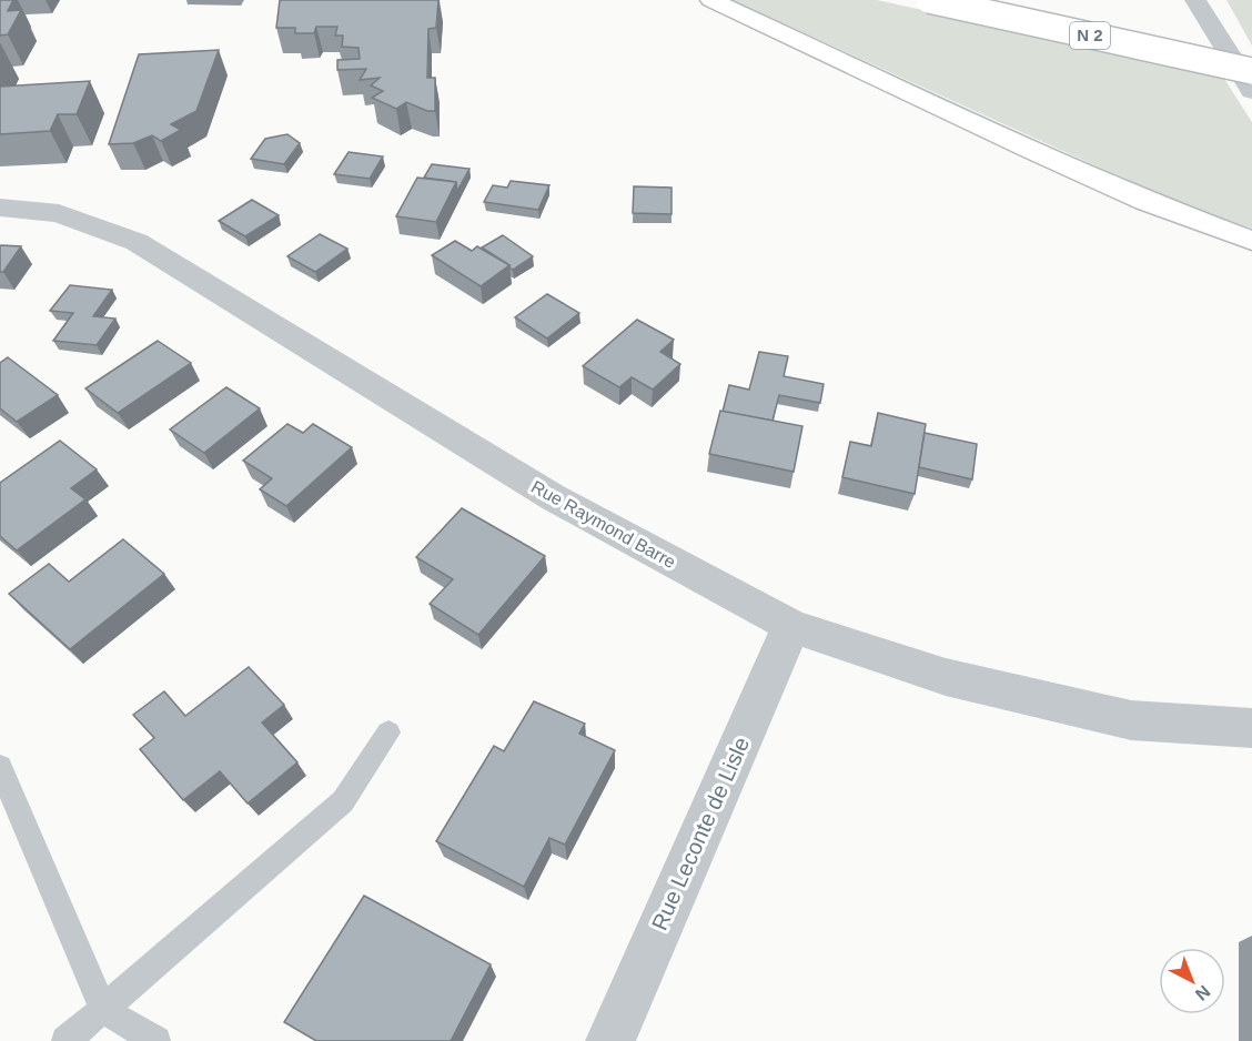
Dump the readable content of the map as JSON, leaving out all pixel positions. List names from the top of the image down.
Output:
{
  "streets": {
    "highway": ["N 2"],
    "street": ["Rue Raymond Barre", "Rue Leconte de Lisle"]
  },
  "crossings": [
    ["Rue Raymond Barre", "Rue Leconte de Lisle"]
  ],
  "north": "bottom right"
}
